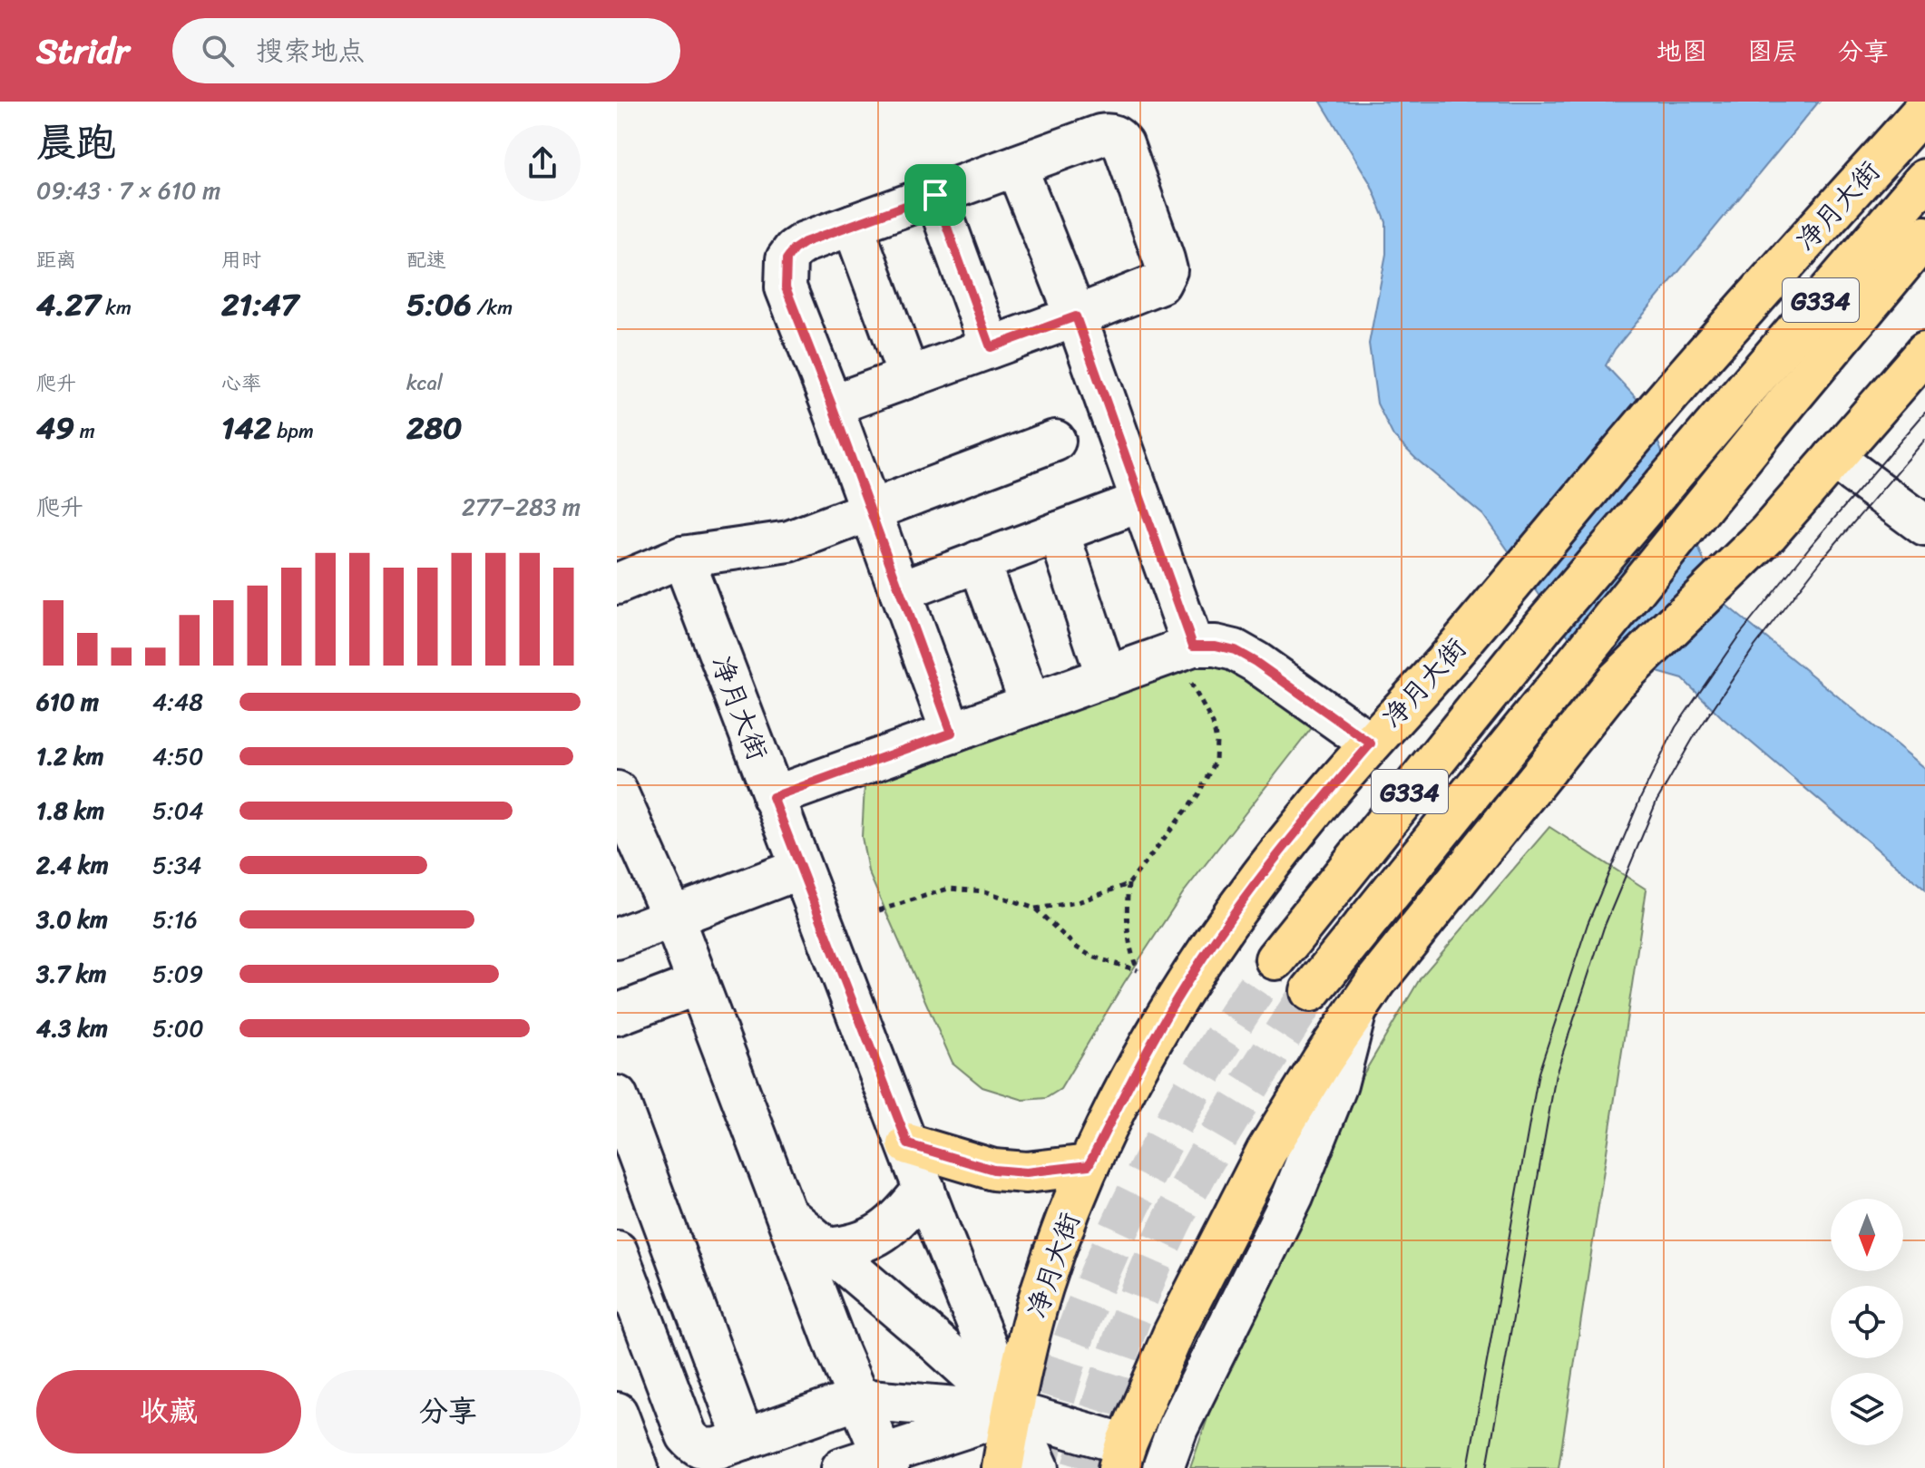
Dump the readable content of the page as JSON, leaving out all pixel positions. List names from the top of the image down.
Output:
{
  "streets": {
    "main road": ["净月大街", "G334"]
  },
  "north": "bottom",
  "page": {
    "header": "Stridr",
    "search": "搜索地点",
    "nav": ["地图", "图层", "分享"],
    "heading": ["晨跑", "09:43 · 7 × 610 m"],
    "stats": [
      ["距离", "4.27 km"],
      ["用时", "21:47"],
      ["配速", "5:06 /km"],
      ["爬升", "49 m"],
      ["心率", "142 bpm"],
      ["kcal", "280"]
    ],
    "chart": ["爬升", "277–283 m"],
    "list": [
      {
        "name": "610 m",
        "note": "4:48"
      },
      {
        "name": "1.2 km",
        "note": "4:50"
      },
      {
        "name": "1.8 km",
        "note": "5:04"
      },
      {
        "name": "2.4 km",
        "note": "5:34"
      },
      {
        "name": "3.0 km",
        "note": "5:16"
      },
      {
        "name": "3.7 km",
        "note": "5:09"
      },
      {
        "name": "4.3 km",
        "note": "5:00"
      }
    ],
    "buttons": ["收藏", "分享"]
  }
}
